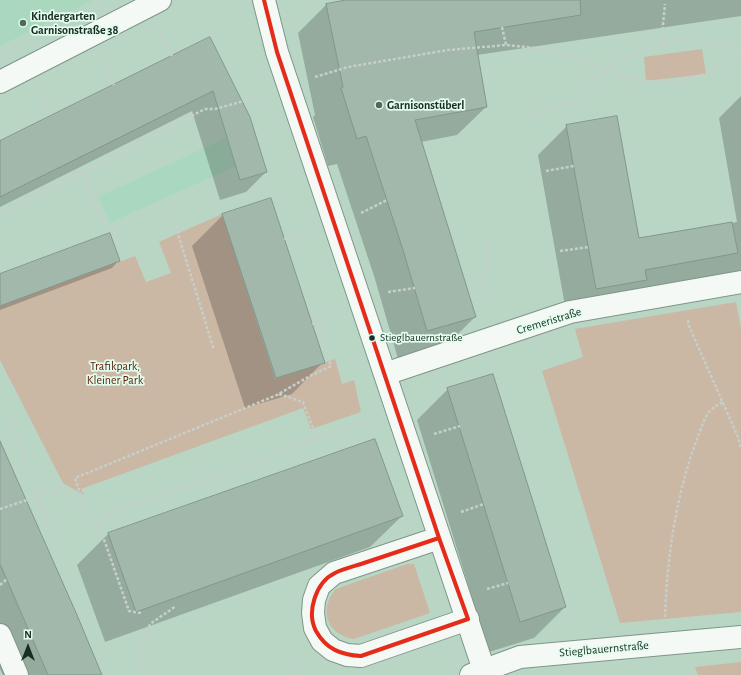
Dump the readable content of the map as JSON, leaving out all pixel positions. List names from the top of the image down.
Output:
{
  "streets": {
    "street": ["Cremeristraße", "Stieglbauernstraße"]
  },
  "parks": ["Trafikpark, Kleiner Park"],
  "places": ["Kindergarten Garnisonstraße 38", "Garnisonstüberl", "Stieglbauernstraße"],
  "north": "top"
}
